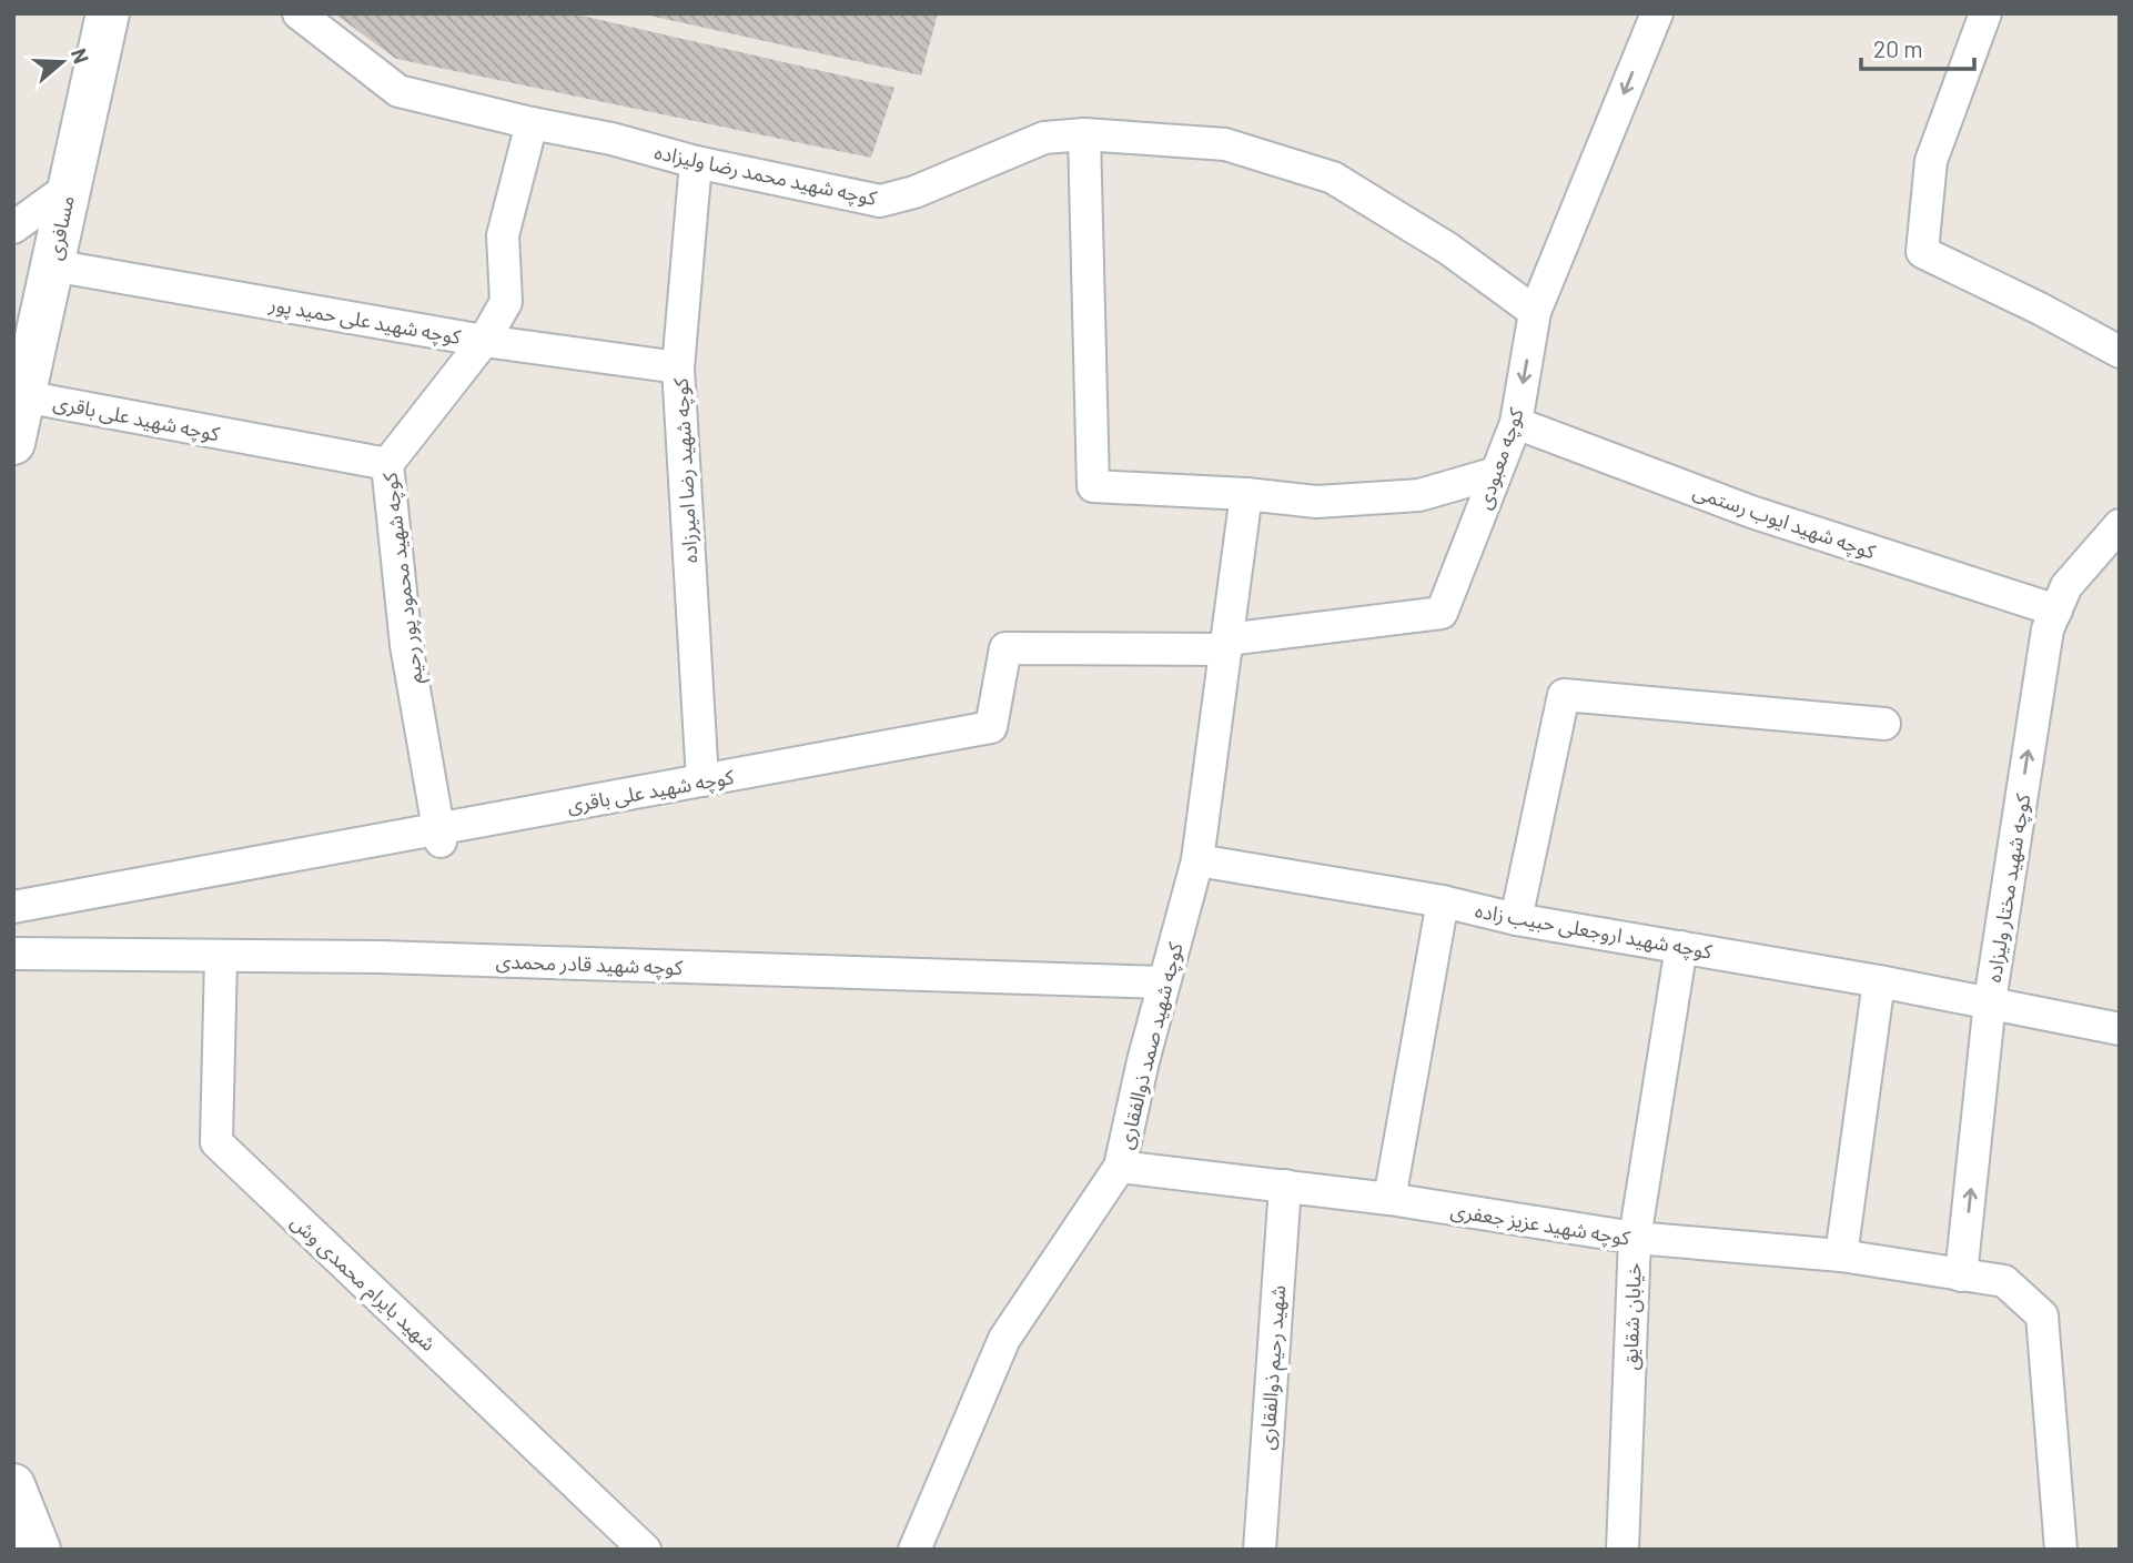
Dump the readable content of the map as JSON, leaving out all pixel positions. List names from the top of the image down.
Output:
{
  "streets": {
    "main road": ["مسافری"],
    "street": [
      "کوچه شهید محمد رضا ولیزاده",
      "کوچه شهید علی حمید پور",
      "کوچه شهید علی باقری",
      "کوچه معبودی",
      "کوچه شهید رضا امیرزاده",
      "کوچه شهید ایوب رستمی",
      "کوچه شهید محمود پور رحیم",
      "کوچه شهید مختار ولیزاده",
      "کوچه شهید اروجعلی حبیب زاده",
      "کوچه شهید قادر محمدی",
      "کوچه شهید صمد ذوالفقاری",
      "کوچه شهید عزیز جعفری",
      "شهید بایرام محمدی وش",
      "خیابان شقایق",
      "شهید رحیم ذوالفقاری"
    ]
  },
  "crossings": [
    ["کوچه شهید محمد رضا ولیزاده", "کوچه معبودی"],
    ["کوچه شهید محمد رضا ولیزاده", "کوچه شهید رضا امیرزاده"],
    ["کوچه شهید محمد رضا ولیزاده", "کوچه شهید محمود پور رحیم"],
    ["مسافری", "کوچه شهید علی حمید پور"],
    ["مسافری", "کوچه شهید علی باقری"],
    ["کوچه شهید علی حمید پور", "کوچه شهید رضا امیرزاده"],
    ["کوچه شهید علی حمید پور", "کوچه شهید محمود پور رحیم"],
    ["کوچه شهید علی باقری", "کوچه معبودی"],
    ["کوچه شهید علی باقری", "کوچه شهید رضا امیرزاده"],
    ["کوچه شهید علی باقری", "کوچه شهید محمود پور رحیم"],
    ["کوچه شهید علی باقری", "کوچه شهید صمد ذوالفقاری"],
    ["کوچه معبودی", "کوچه شهید ایوب رستمی"],
    ["کوچه معبودی", "کوچه شهید صمد ذوالفقاری"],
    ["کوچه شهید ایوب رستمی", "کوچه شهید مختار ولیزاده"],
    ["کوچه شهید مختار ولیزاده", "کوچه شهید اروجعلی حبیب زاده"],
    ["کوچه شهید مختار ولیزاده", "کوچه شهید عزیز جعفری"],
    ["کوچه شهید اروجعلی حبیب زاده", "کوچه شهید صمد ذوالفقاری"],
    ["کوچه شهید اروجعلی حبیب زاده", "خیابان شقایق"],
    ["کوچه شهید قادر محمدی", "کوچه شهید صمد ذوالفقاری"],
    ["کوچه شهید قادر محمدی", "شهید بایرام محمدی وش"],
    ["کوچه شهید صمد ذوالفقاری", "کوچه شهید عزیز جعفری"],
    ["کوچه شهید عزیز جعفری", "خیابان شقایق"],
    ["کوچه شهید عزیز جعفری", "شهید رحیم ذوالفقاری"]
  ],
  "one_way": ["کوچه معبودی"],
  "scale_bar": "20 m",
  "north": "right"
}
